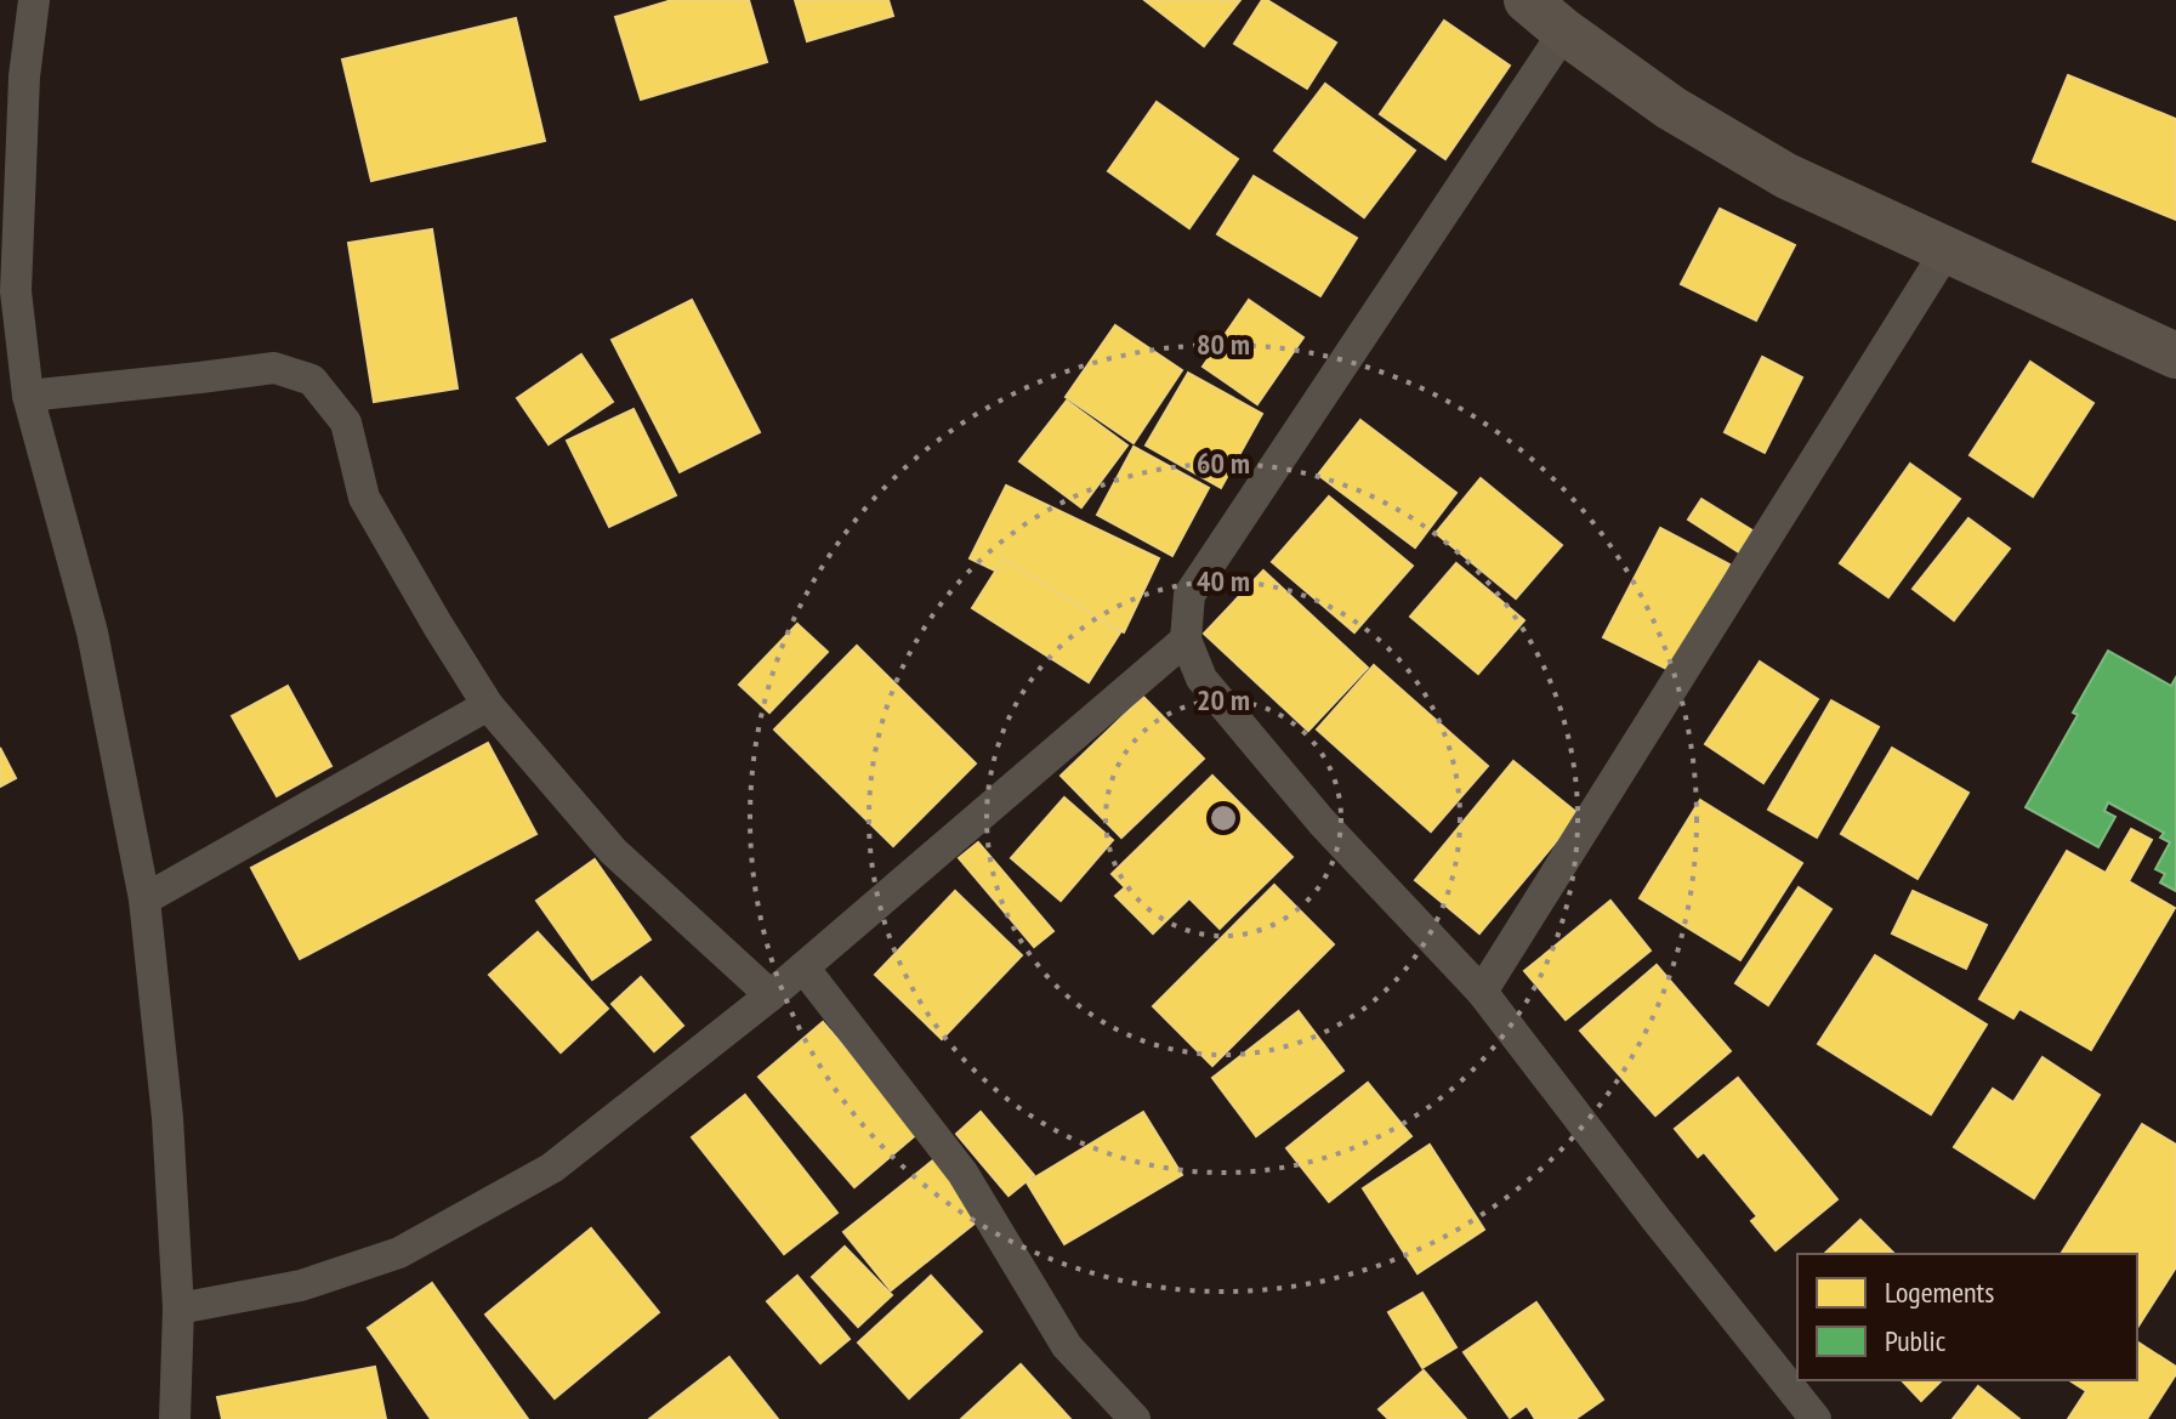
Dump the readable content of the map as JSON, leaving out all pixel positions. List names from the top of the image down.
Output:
{
  "legend": ["Logements", "Public"],
  "rings": [
    "80 m",
    "60 m",
    "40 m",
    "20 m"
  ]
}
